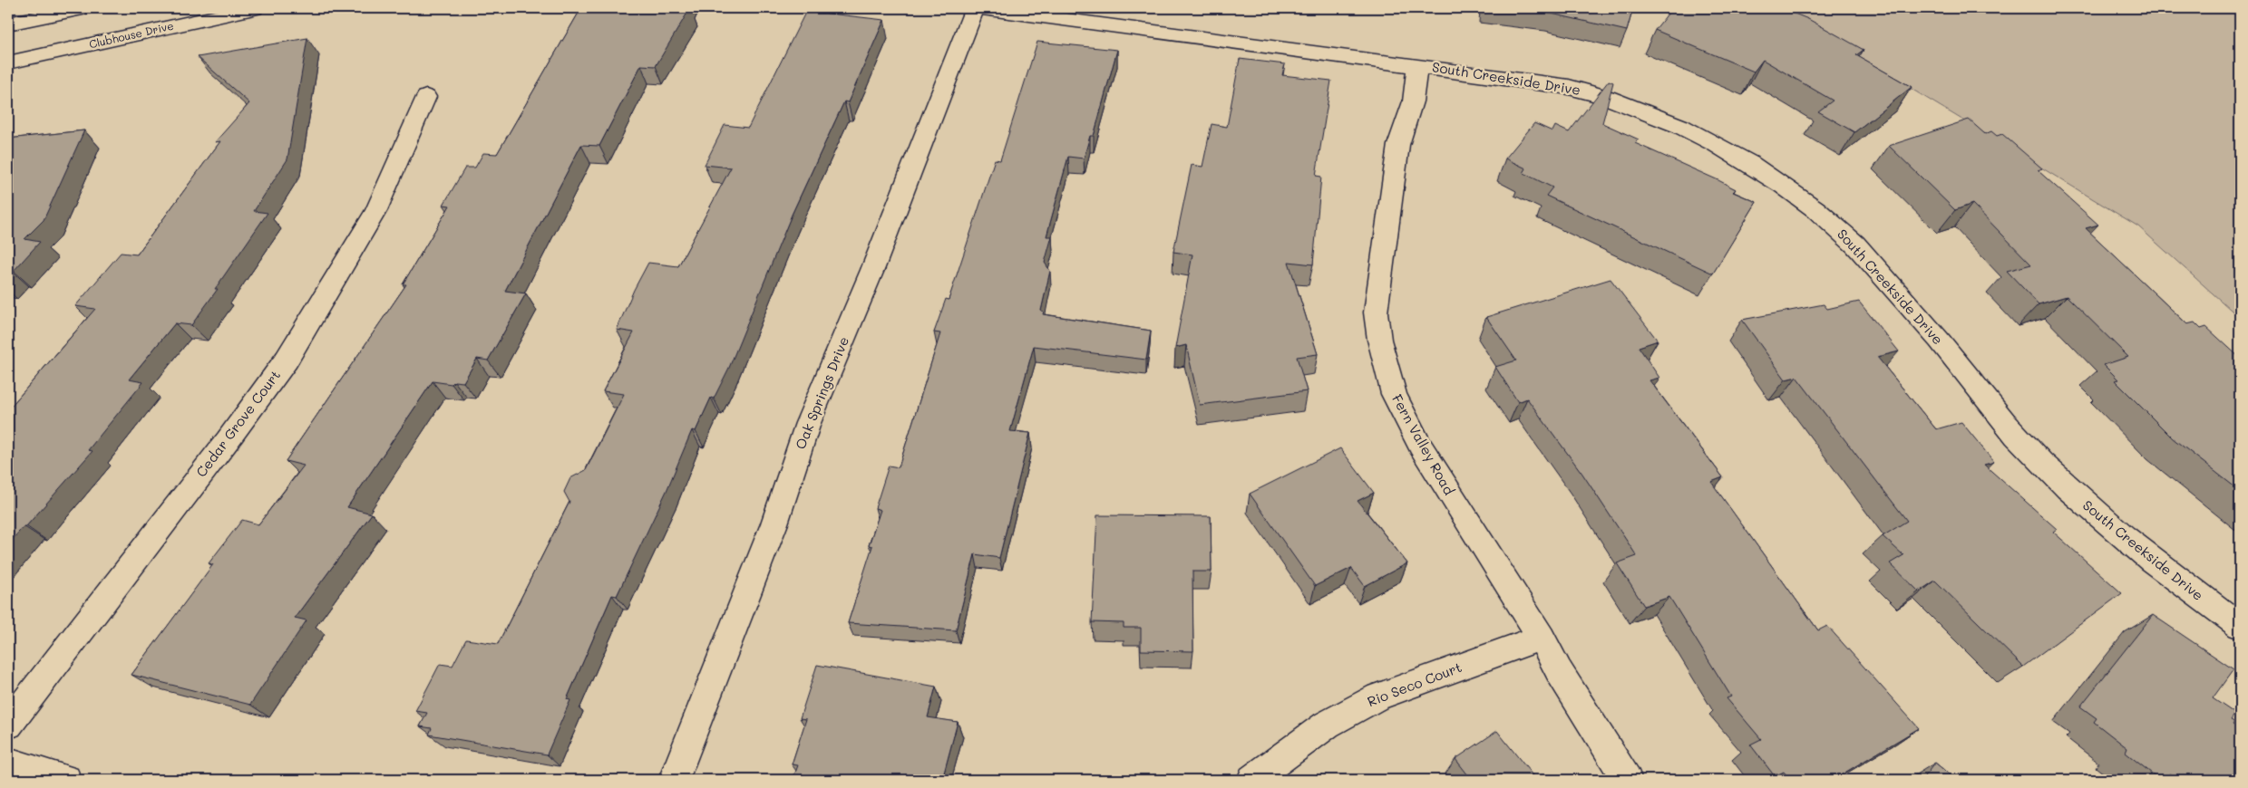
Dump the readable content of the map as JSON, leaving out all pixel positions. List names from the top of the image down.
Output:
{
  "streets": {
    "street": [
      "Clubhouse Drive",
      "South Creekside Drive",
      "Oak Springs Drive",
      "Cedar Grove Court",
      "Fern Valley Road",
      "Rio Seco Court"
    ]
  },
  "crossings": [
    ["South Creekside Drive", "Fern Valley Road"],
    ["Fern Valley Road", "Rio Seco Court"]
  ]
}
